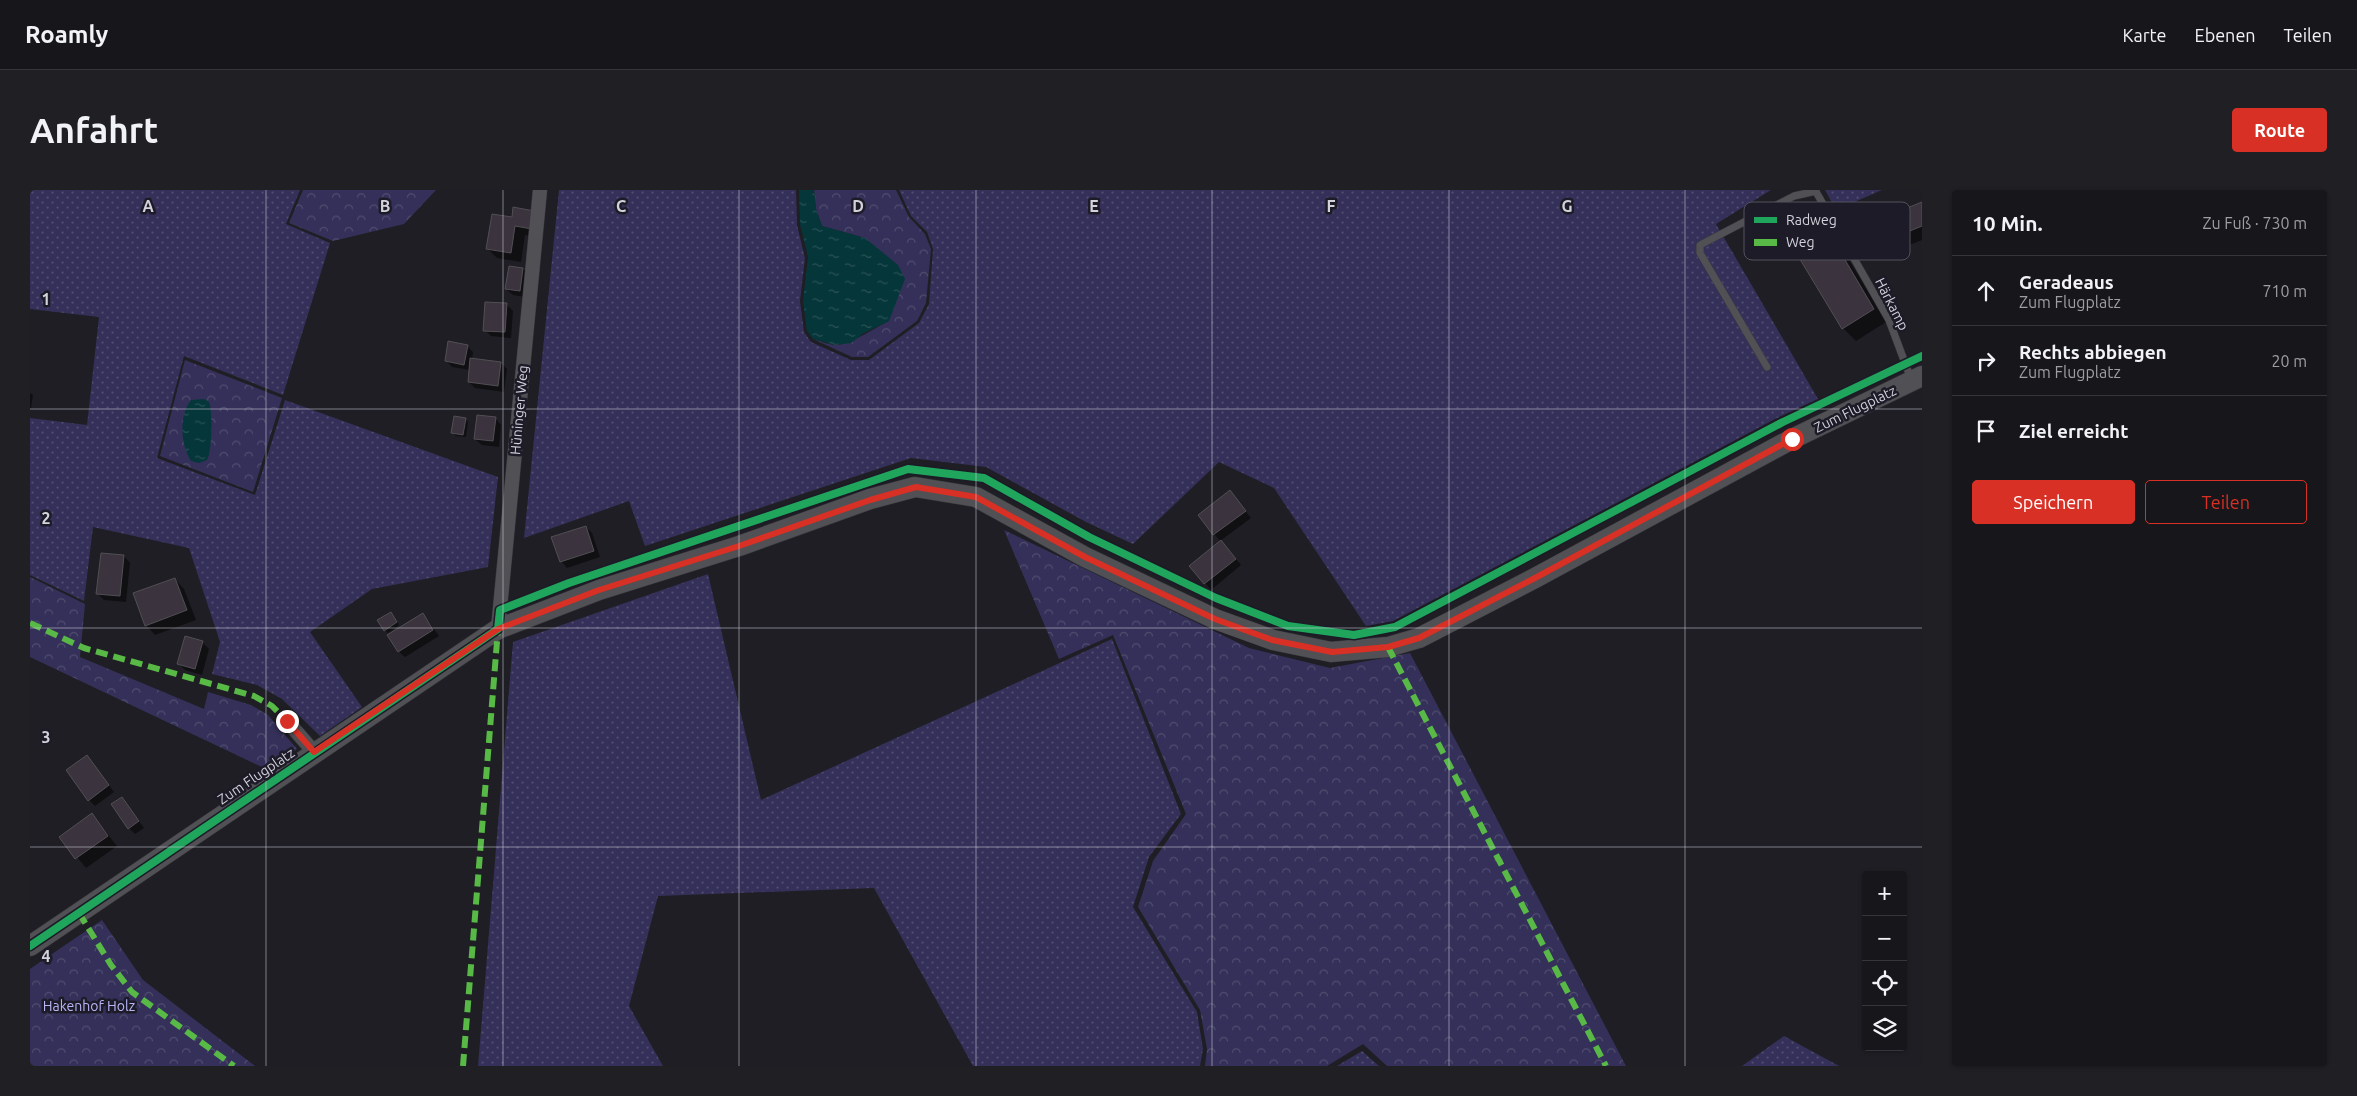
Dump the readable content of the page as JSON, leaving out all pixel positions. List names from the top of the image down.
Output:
{
  "streets": {
    "street": ["Zum Flugplatz", "Hüninger Weg"],
    "lane": ["Härkamp"]
  },
  "crossings": [
    ["Härkamp", "Zum Flugplatz"],
    ["Zum Flugplatz", "Hüninger Weg"]
  ],
  "parks": ["Hakenhof Holz"],
  "legend": ["Radweg", "Weg"],
  "page": {
    "header": "Roamly",
    "nav": ["Karte", "Ebenen", "Teilen"],
    "buttons": [
      "Route",
      ["Speichern", "Teilen"]
    ],
    "title": "Anfahrt",
    "heading": ["10 Min.", "Zu Fuß · 730 m"],
    "list": [
      ["Geradeaus", "Zum Flugplatz", "710 m"],
      ["Rechts abbiegen", "Zum Flugplatz", "20 m"],
      "Ziel erreicht"
    ],
    "map_buttons": ["+", "−"]
  },
  "grid": {
    "columns": [
      "A",
      "B",
      "C",
      "D",
      "E",
      "F",
      "G"
    ],
    "rows": [
      "1",
      "2",
      "3",
      "4"
    ]
  }
}
